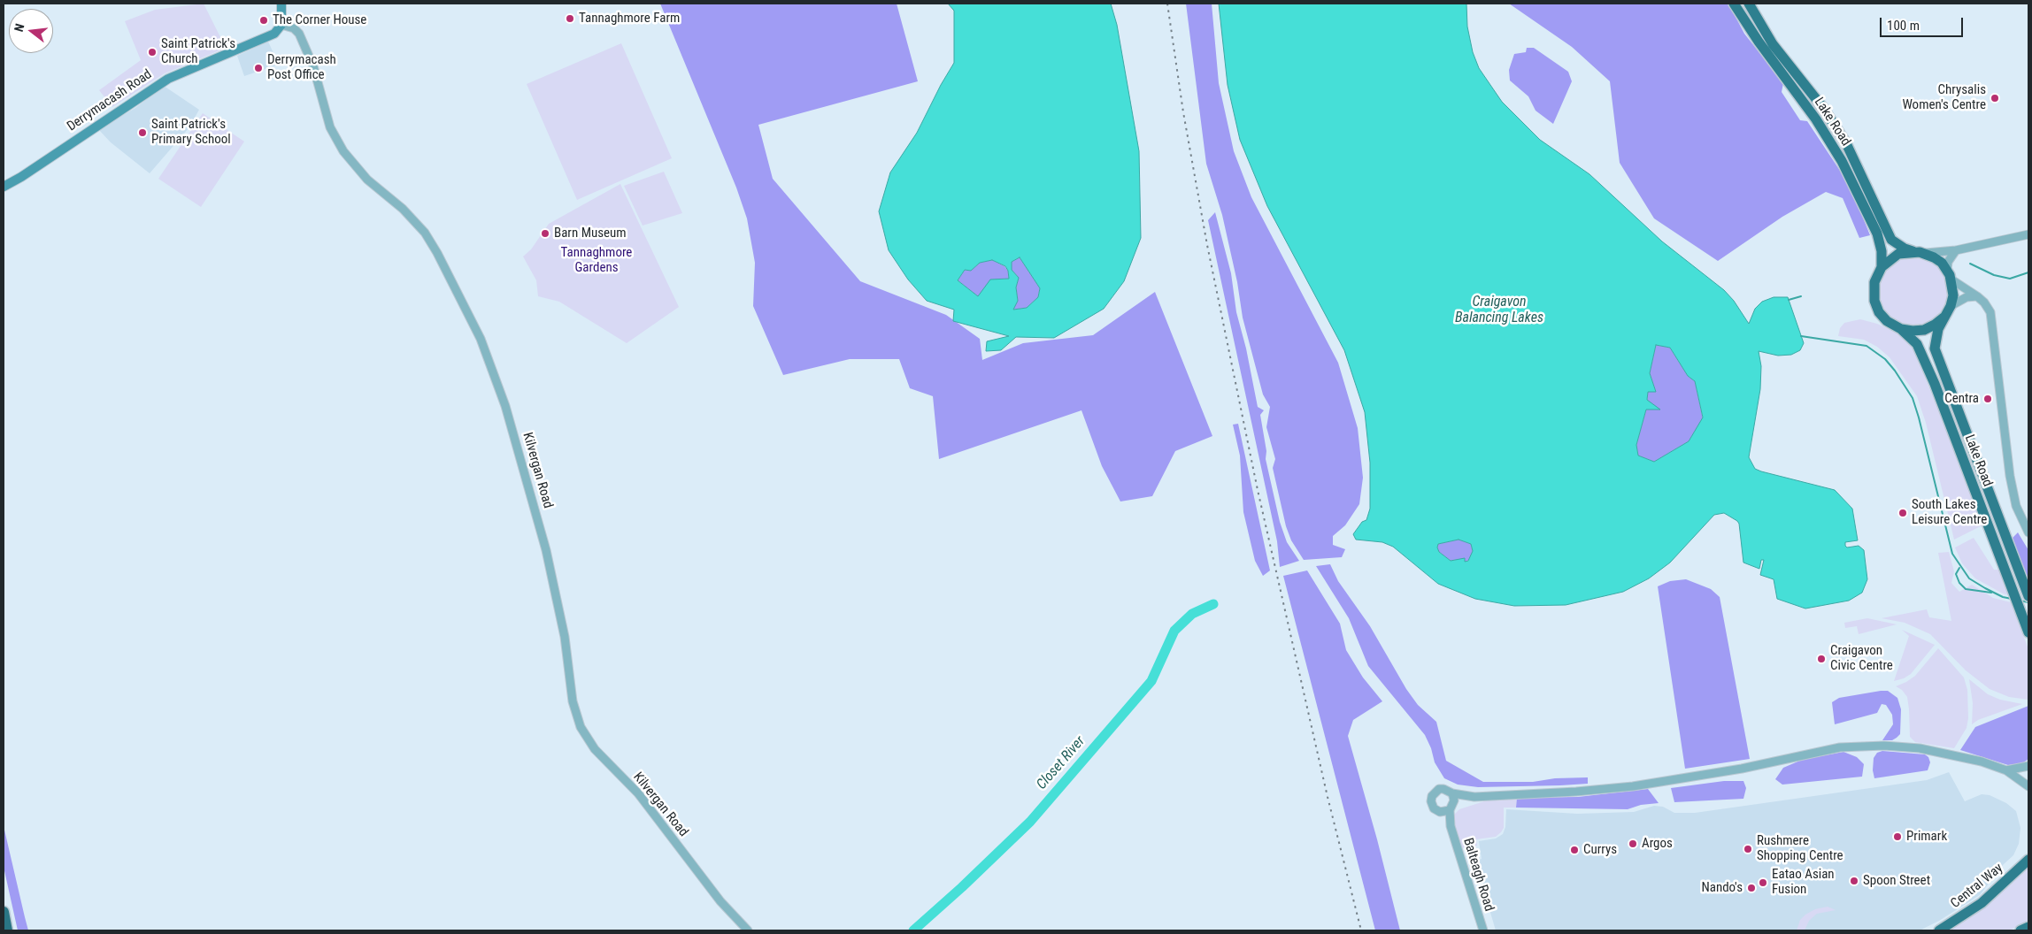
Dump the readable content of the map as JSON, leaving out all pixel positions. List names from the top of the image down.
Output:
{
  "streets": {
    "highway": ["Lake Road", "Central Way"],
    "main road": ["Derrymacash Road"],
    "street": ["Kilvergan Road", "Balteagh Road"]
  },
  "crossings": [
    ["Derrymacash Road", "Kilvergan Road"]
  ],
  "water": ["Craigavon Balancing Lakes", "Closet River"],
  "parks": ["Tannaghmore Gardens"],
  "places": [
    "Tannaghmore Farm",
    "The Corner House",
    "Saint Patrick's Church",
    "Derrymacash Post Office",
    "Chrysalis Women's Centre",
    "Saint Patrick's Primary School",
    "Barn Museum",
    "Centra",
    "South Lakes Leisure Centre",
    "Craigavon Civic Centre",
    "Primark",
    "Argos",
    "Rushmere Shopping Centre",
    "Currys",
    "Spoon Street",
    "Eatao Asian Fusion",
    "Nando's"
  ],
  "scale_bar": "100 m",
  "north": "left"
}
